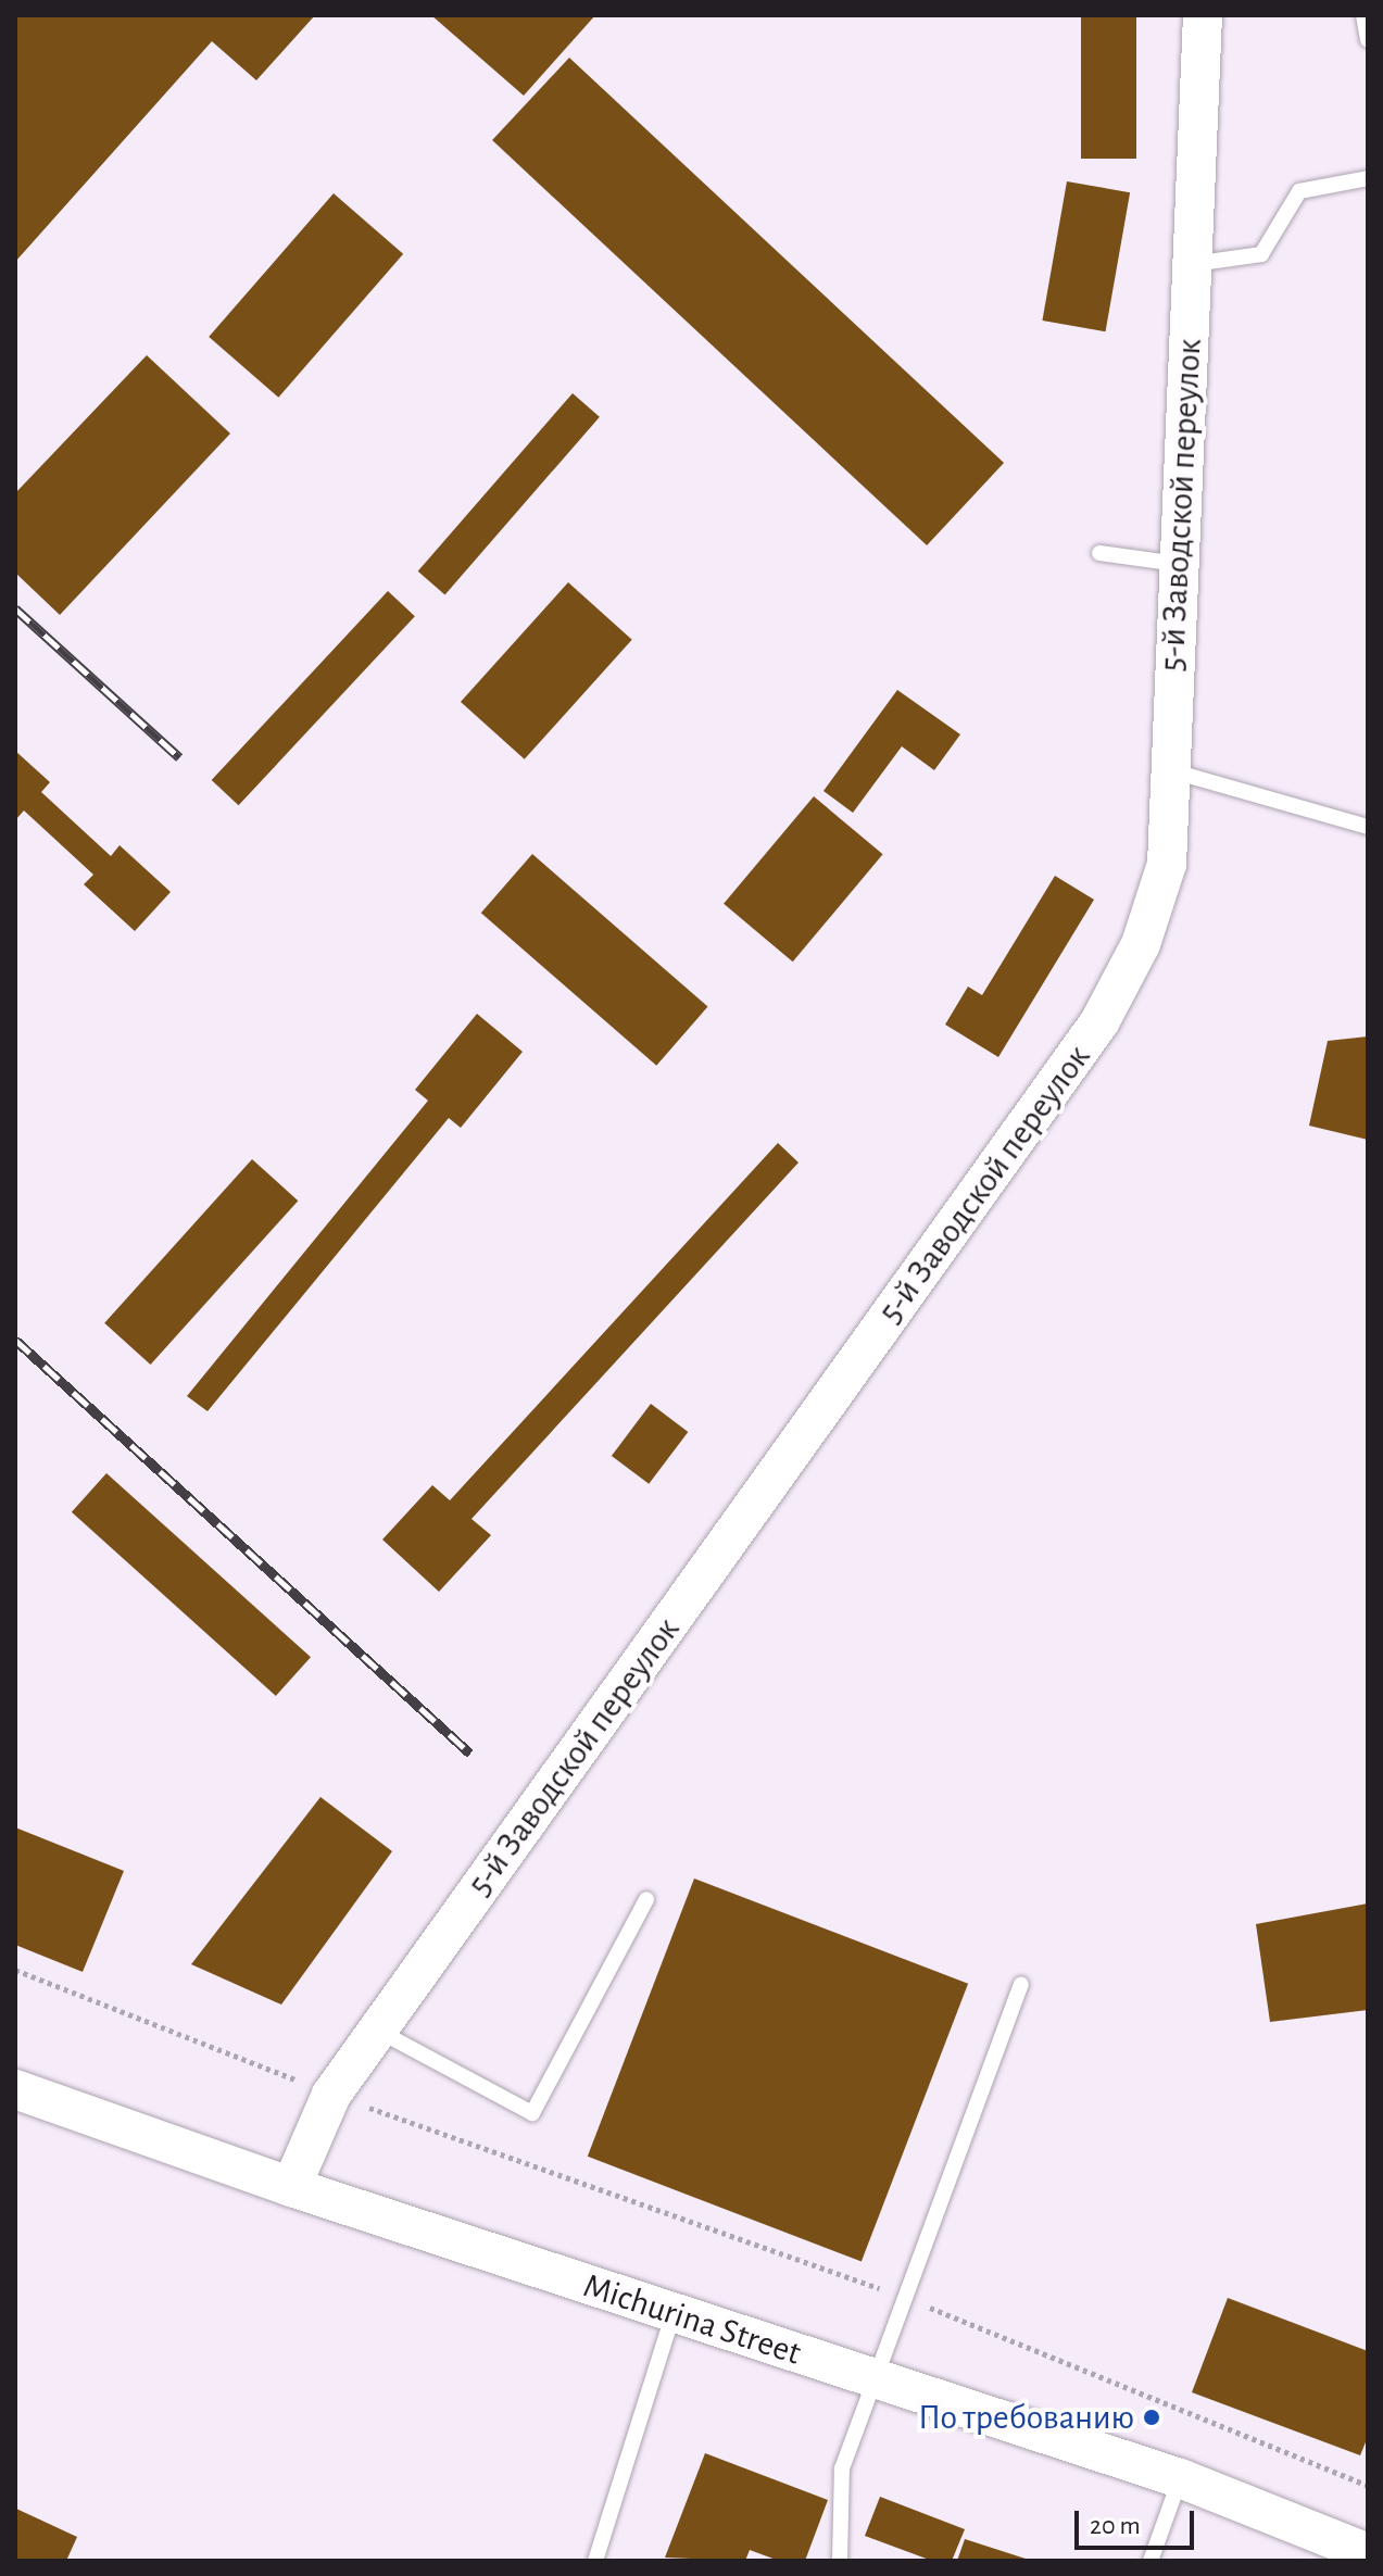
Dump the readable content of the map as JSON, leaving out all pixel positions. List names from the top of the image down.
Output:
{
  "streets": {
    "street": ["5-й Заводской переулок", "Michurina Street"]
  },
  "crossings": [
    ["5-й Заводской переулок", "Michurina Street"]
  ],
  "places": ["По требованию"],
  "scale_bar": "20 m"
}
